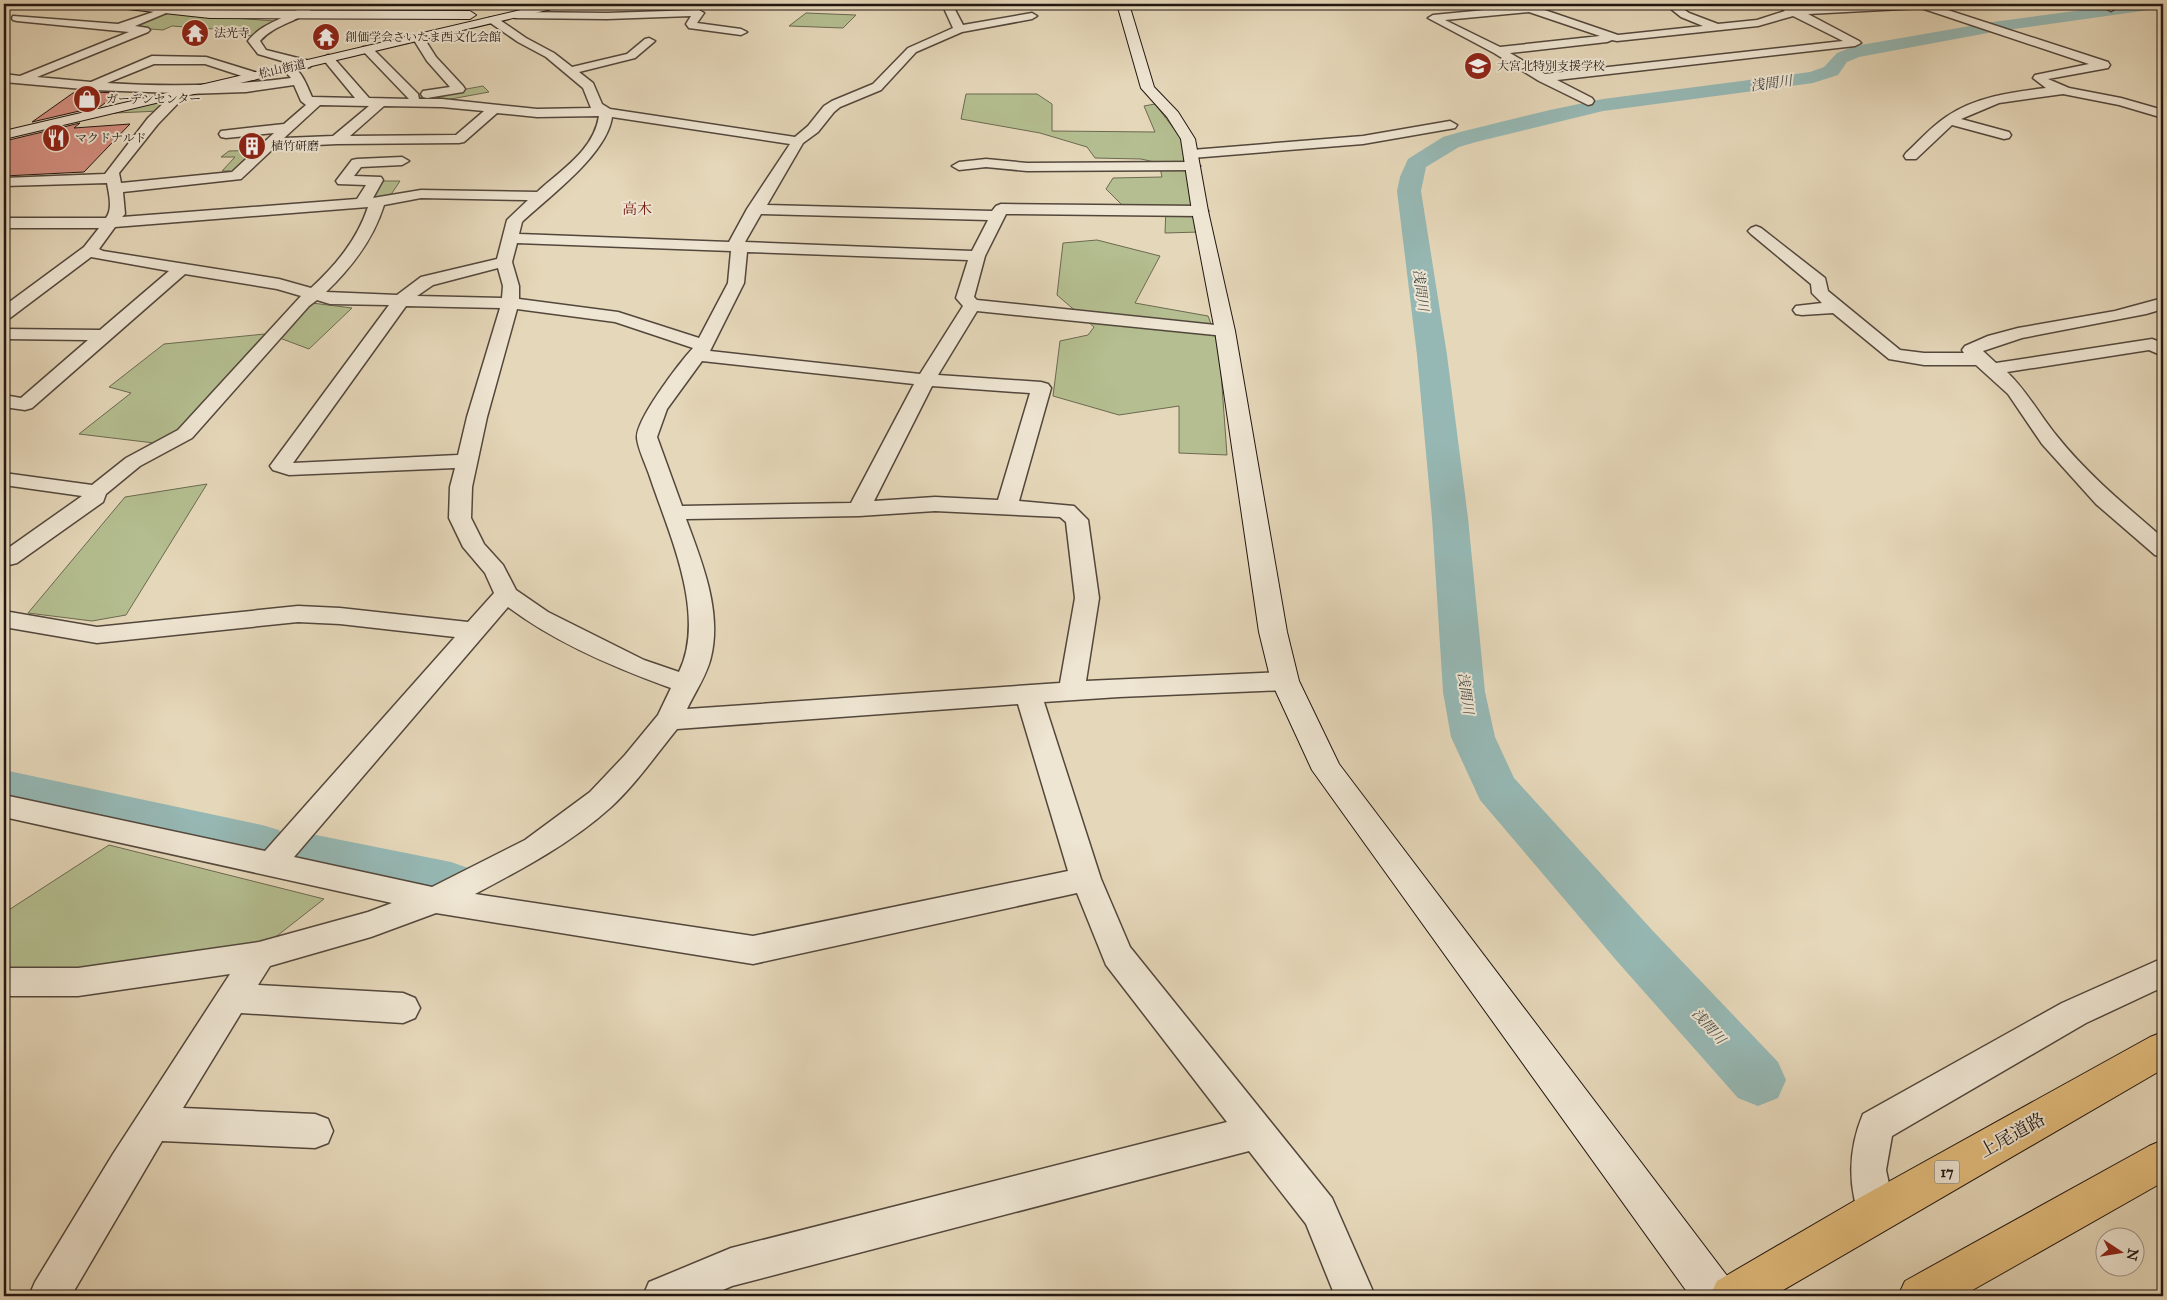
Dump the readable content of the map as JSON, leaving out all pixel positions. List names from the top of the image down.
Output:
{
  "streets": {
    "highway": ["上尾道路", "17"],
    "street": ["松山街道"]
  },
  "districts": ["高木"],
  "water": ["浅間川"],
  "places": {
    "temple": ["法光寺", "創価学会さいたま西文化会館"],
    "school or university": ["大宮北特別支援学校"],
    "shop": ["ガーデンセンター"],
    "restaurant": ["マクドナルド"],
    "building": ["植竹研磨"]
  },
  "north": "right"
}
